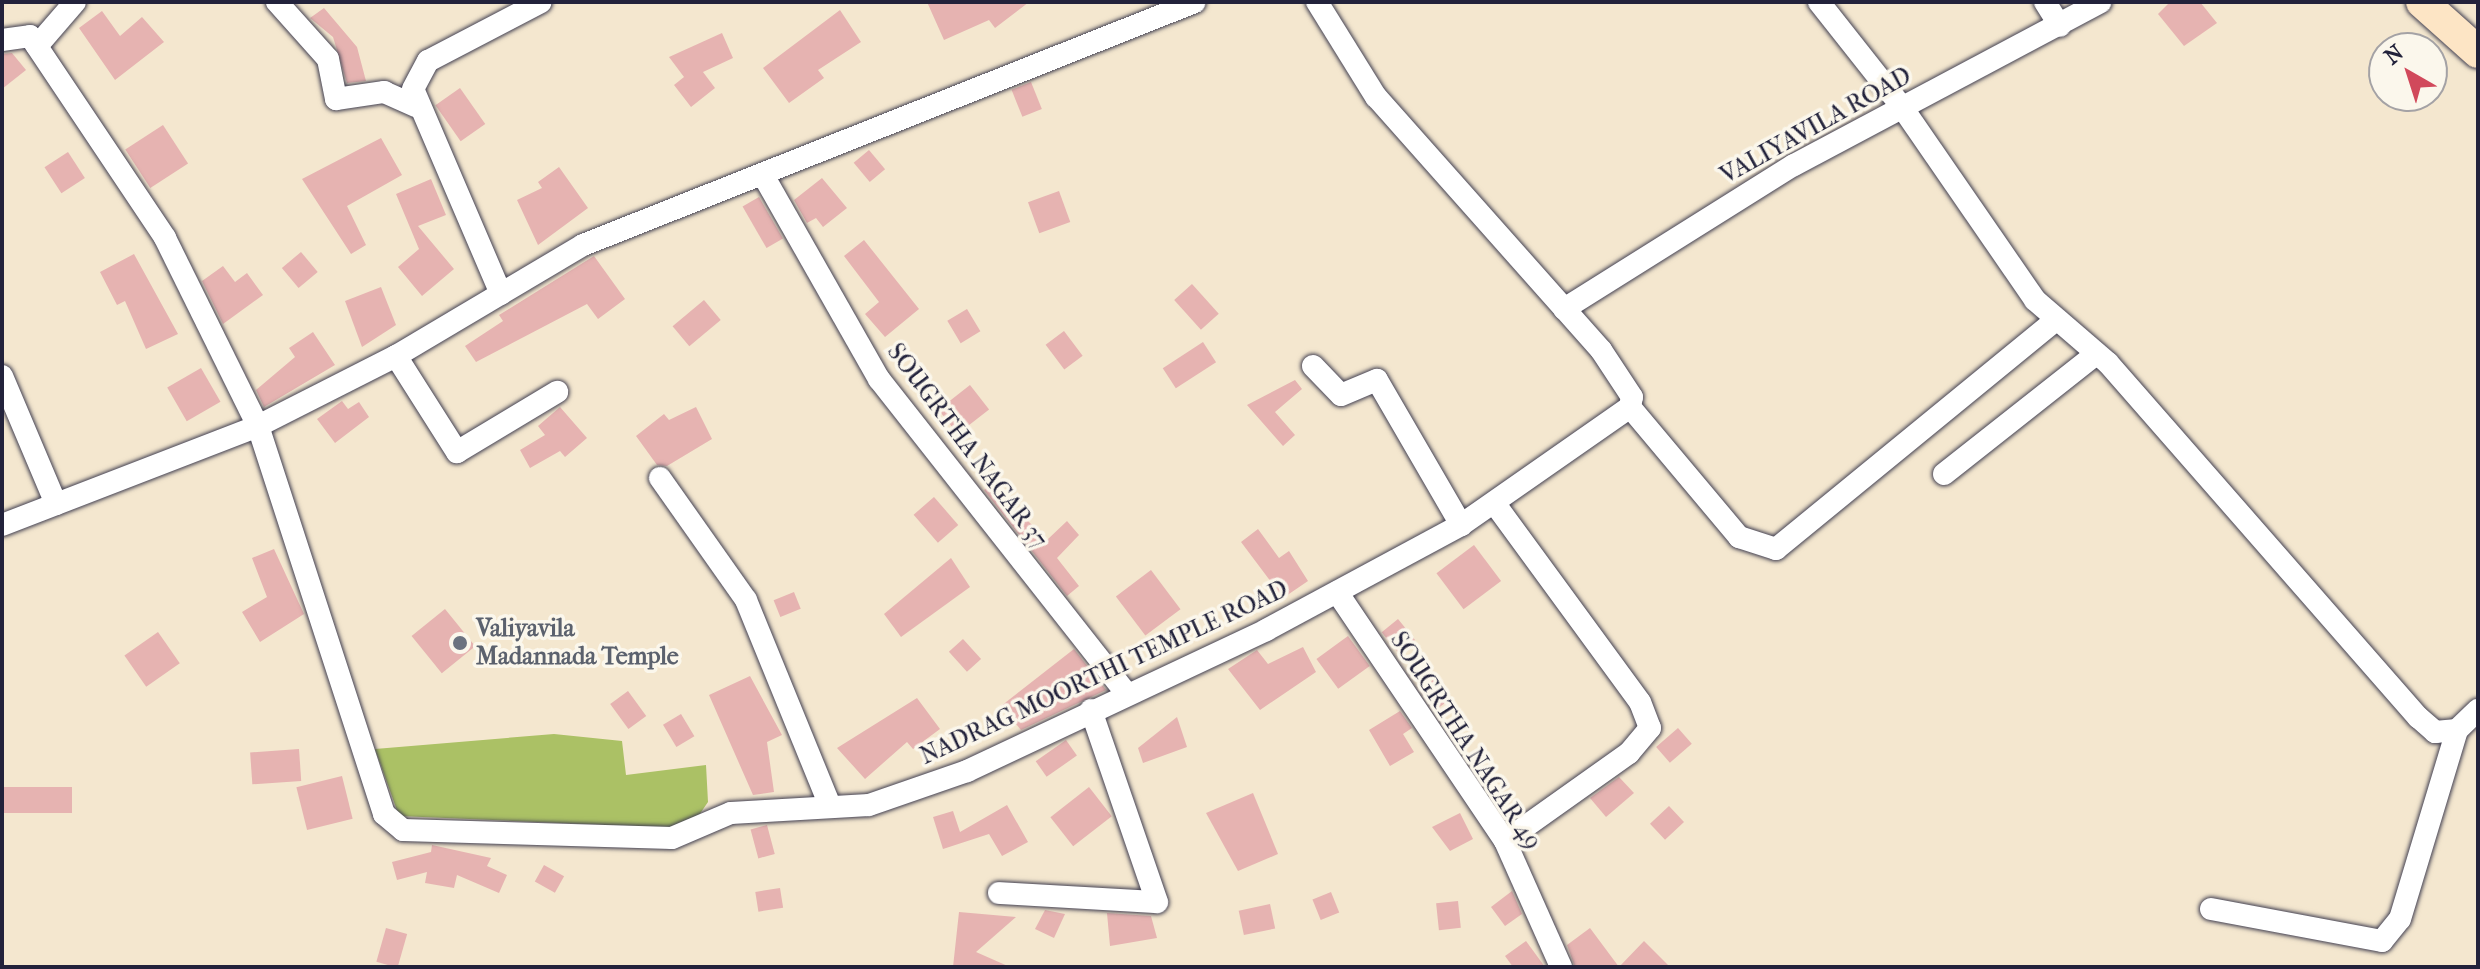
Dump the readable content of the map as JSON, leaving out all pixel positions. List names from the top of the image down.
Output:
{
  "streets": {
    "street": [
      "VALIYAVILA ROAD",
      "SOUGRTHA NAGAR 37",
      "NADRAG MOORTHI TEMPLE ROAD",
      "SOUGRTHA NAGAR 49"
    ]
  },
  "crossings": [
    ["SOUGRTHA NAGAR 37", "NADRAG MOORTHI TEMPLE ROAD"],
    ["NADRAG MOORTHI TEMPLE ROAD", "SOUGRTHA NAGAR 49"]
  ],
  "places": ["Valiyavila Madannada Temple"],
  "north": "top left"
}
